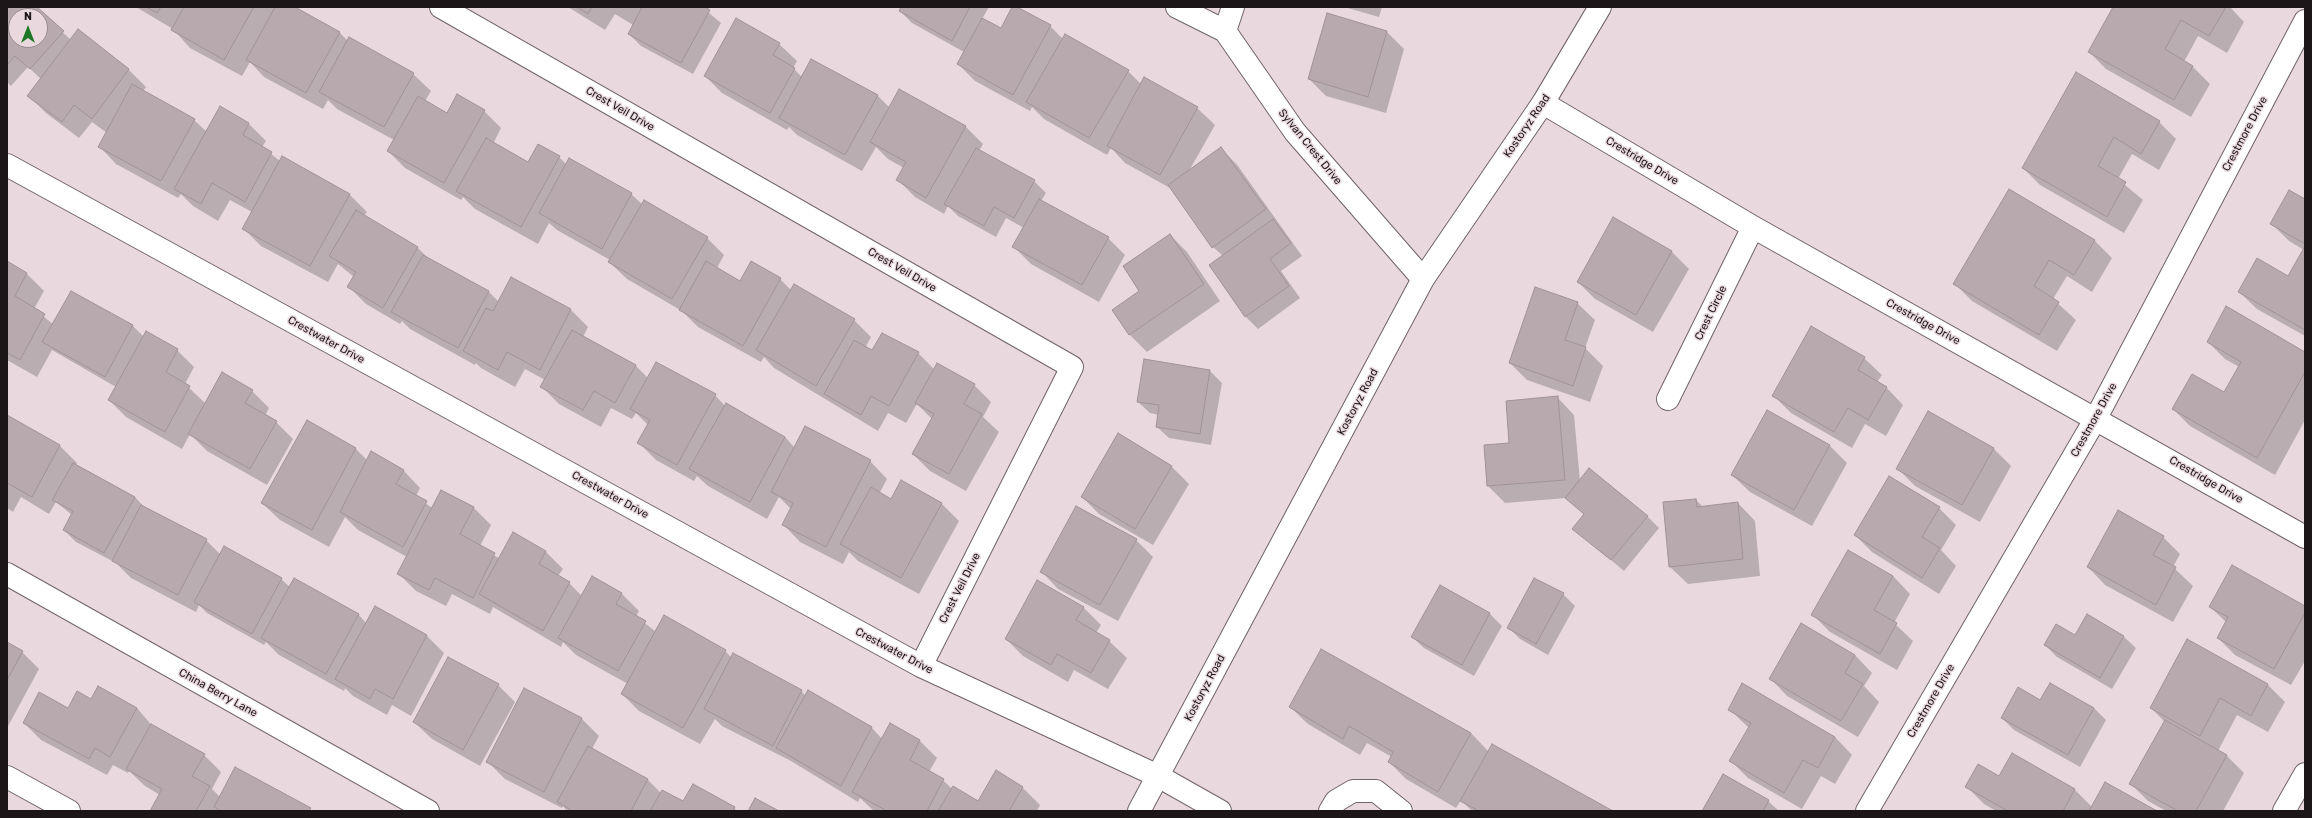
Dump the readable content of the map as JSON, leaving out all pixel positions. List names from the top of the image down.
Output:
{
  "streets": {
    "street": [
      "Crest Veil Drive",
      "Kostoryz Road",
      "Crestmore Drive",
      "Sylvan Crest Drive",
      "Crestridge Drive",
      "Crest Circle",
      "Crestwater Drive",
      "China Berry Lane"
    ]
  },
  "crossings": [
    ["Crest Veil Drive", "Crestwater Drive"],
    ["Kostoryz Road", "Sylvan Crest Drive"],
    ["Kostoryz Road", "Crestridge Drive"],
    ["Kostoryz Road", "Crestwater Drive"],
    ["Crestmore Drive", "Crestridge Drive"],
    ["Crestridge Drive", "Crest Circle"]
  ],
  "north": "top"
}
